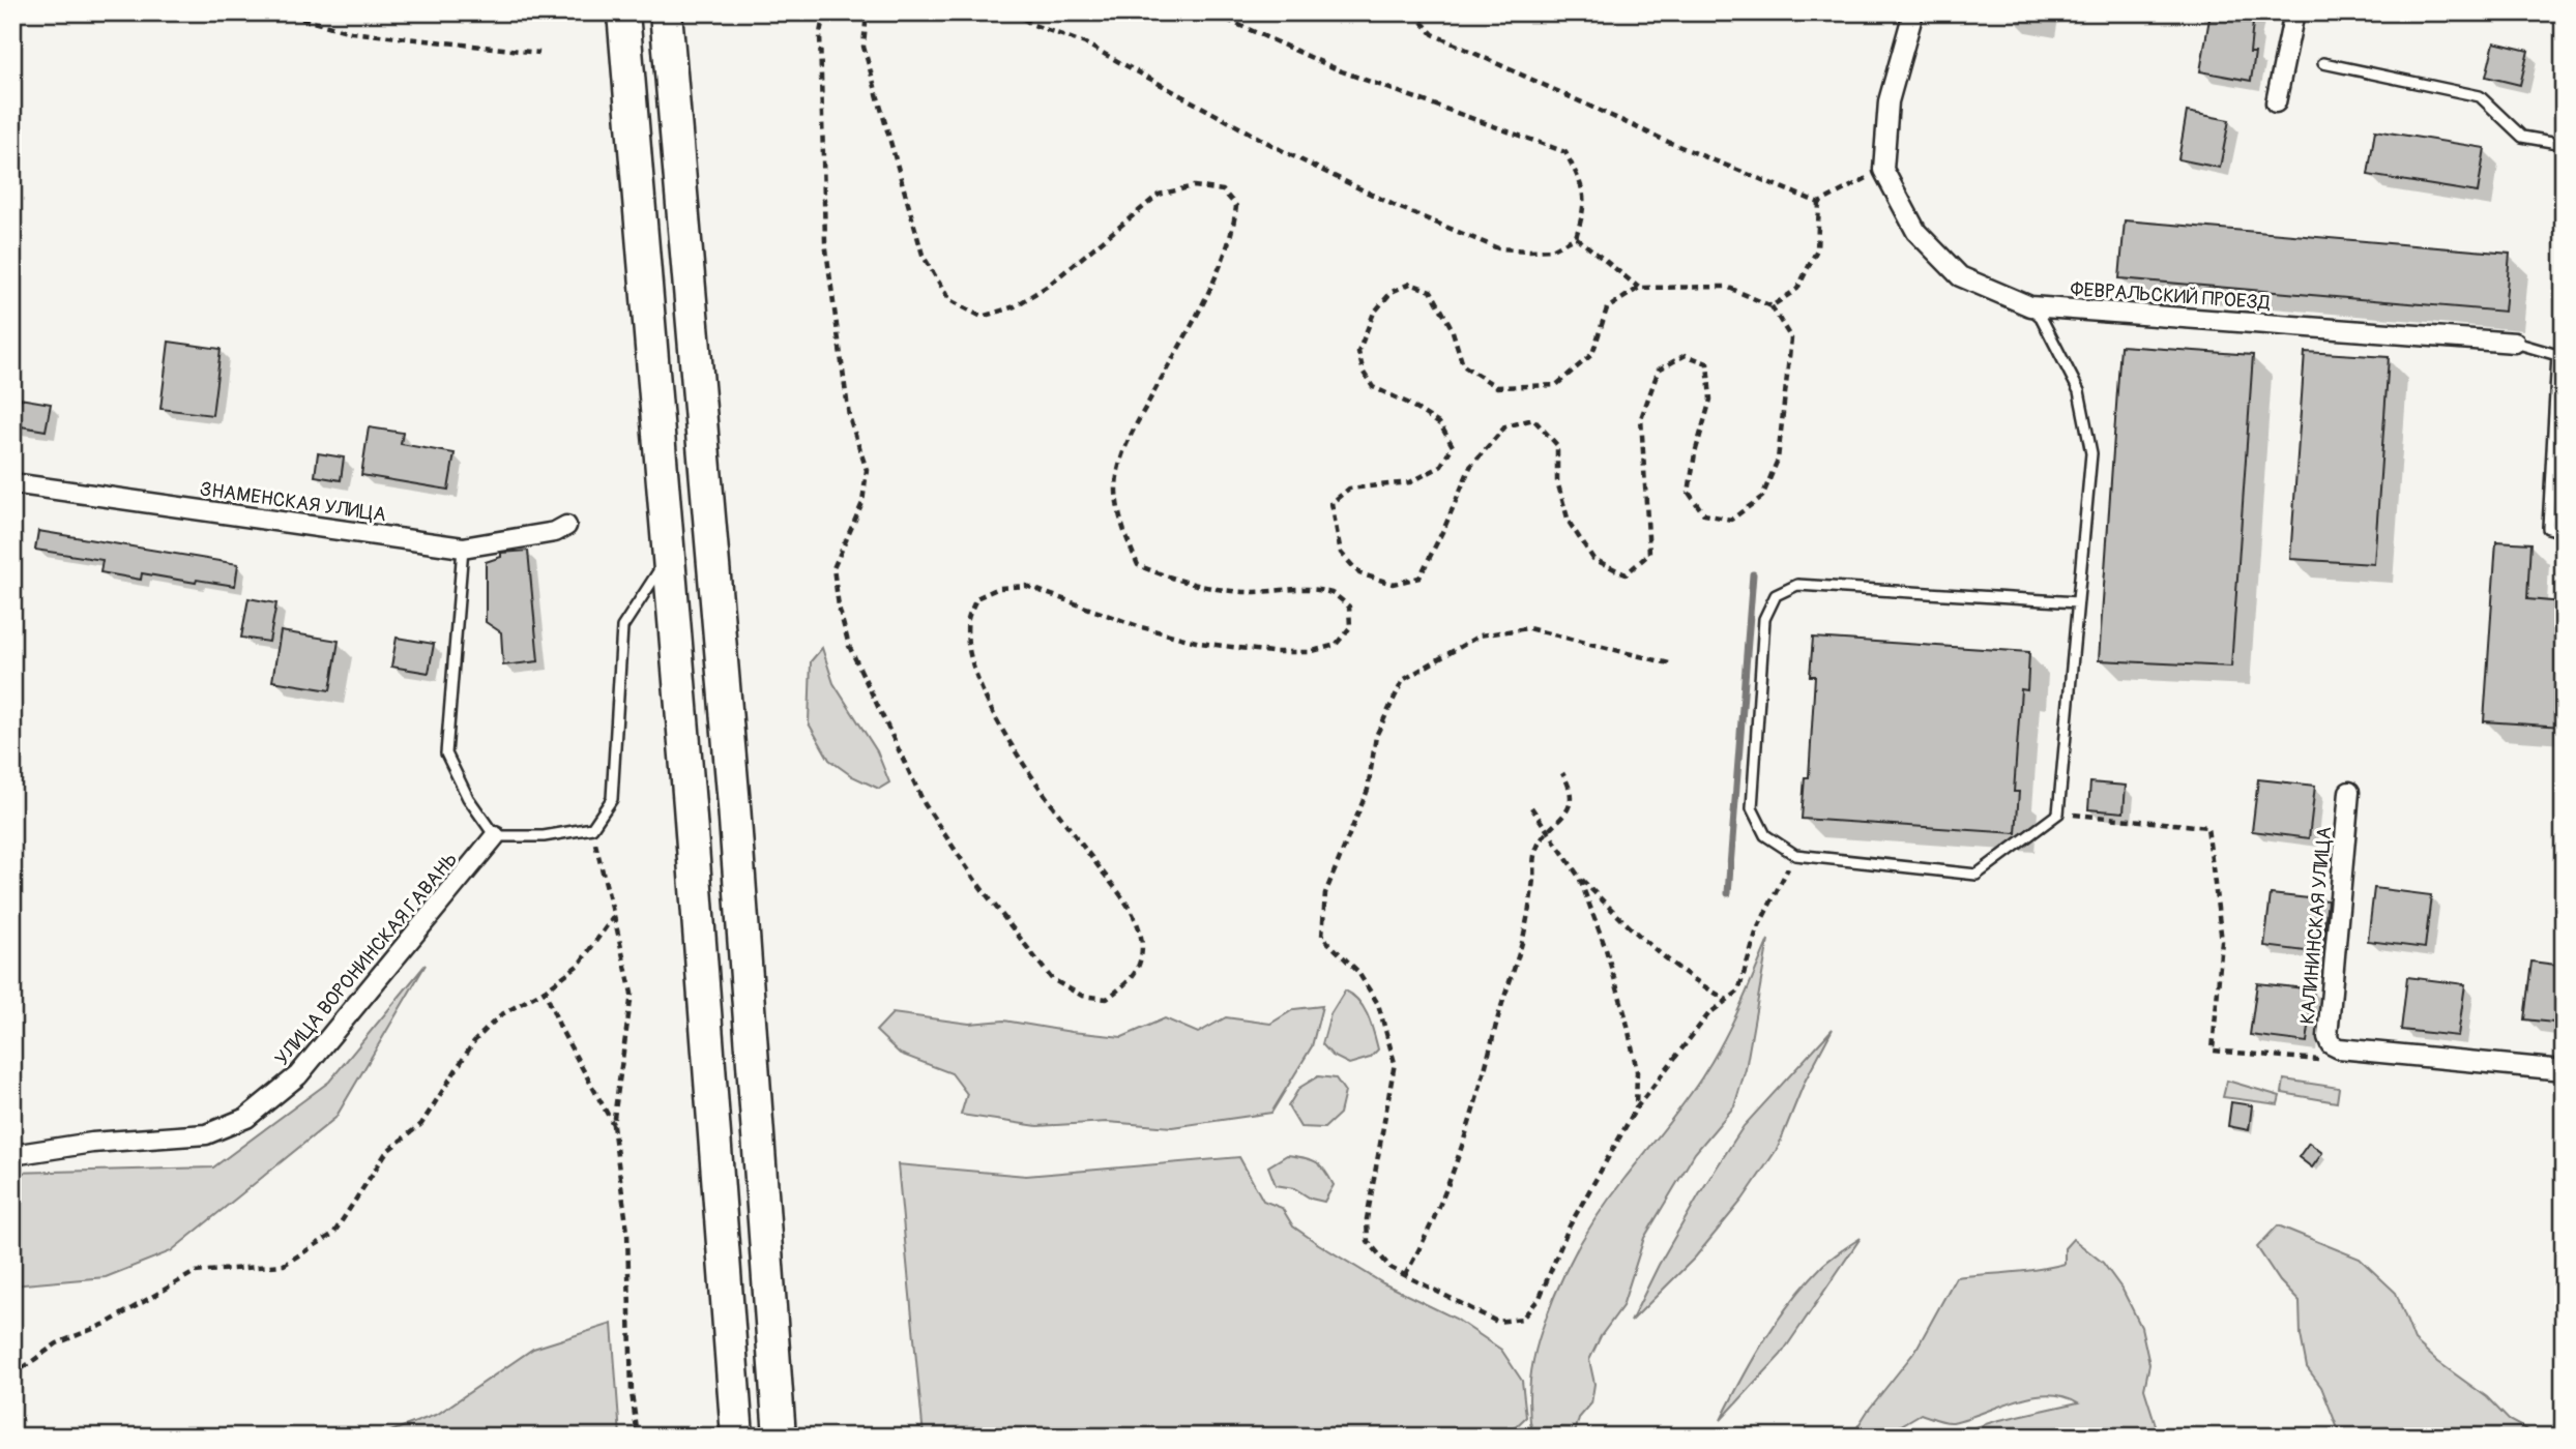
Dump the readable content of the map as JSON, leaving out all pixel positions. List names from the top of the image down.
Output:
{
  "streets": {
    "street": [
      "ФЕВРАЛЬСКИЙ ПРОЕЗД",
      "ЗНАМЕНСКАЯ УЛИЦА",
      "КАЛИНИНСКАЯ УЛИЦА",
      "УЛИЦА ВОРОНИНСКАЯ ГАВАНЬ"
    ]
  }
}
